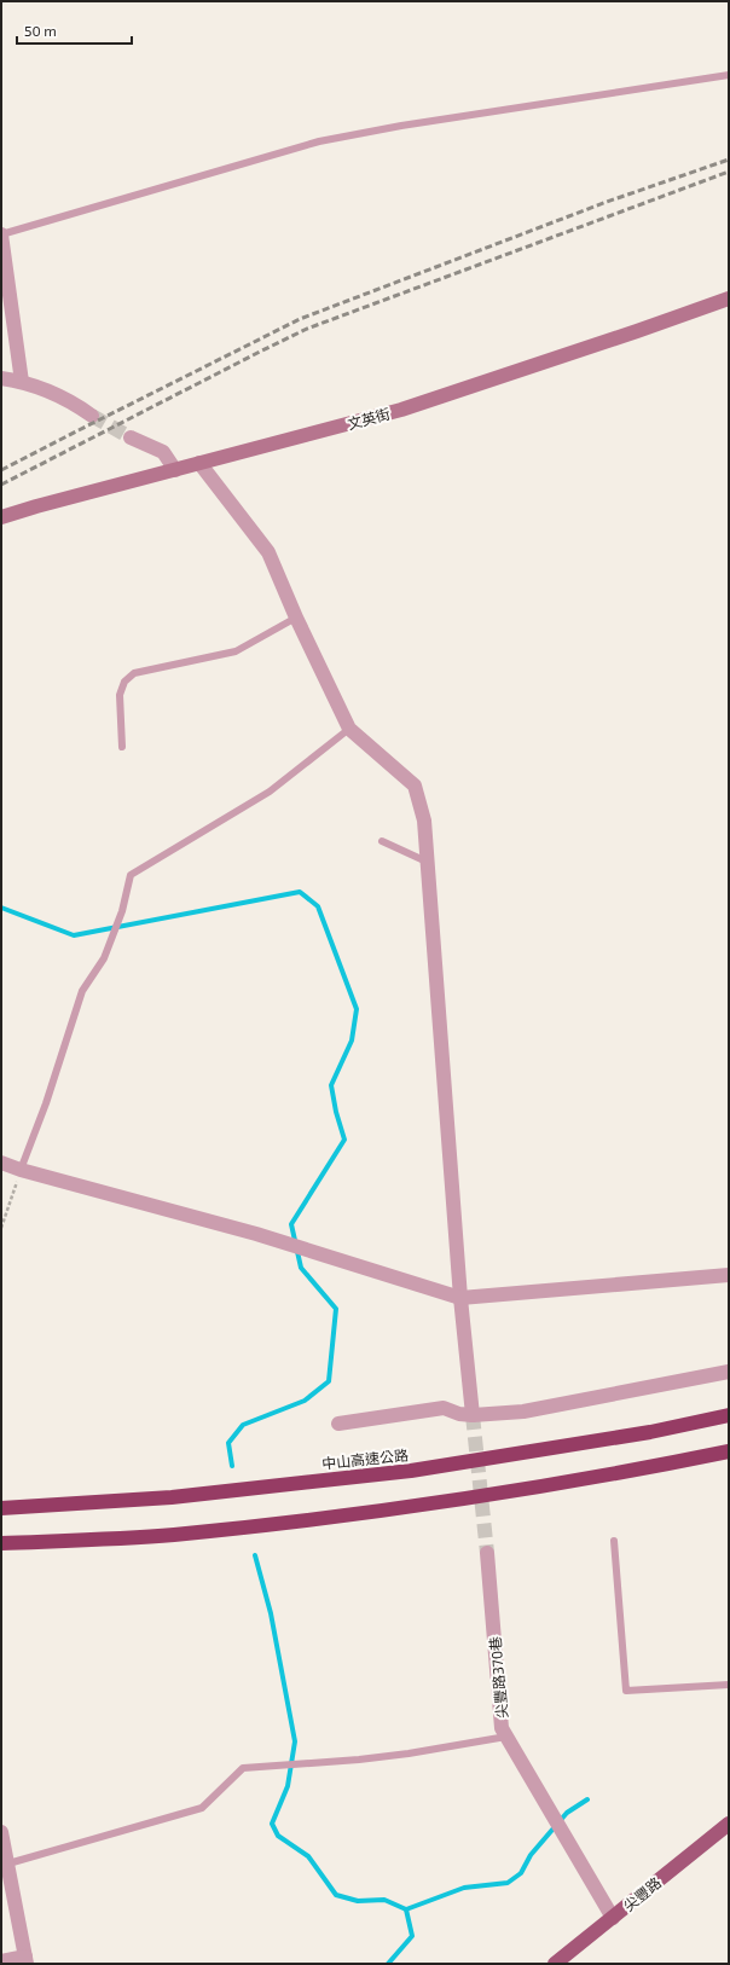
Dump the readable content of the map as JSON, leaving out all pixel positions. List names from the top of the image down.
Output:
{
  "streets": {
    "highway": ["中山高速公路"],
    "main road": ["尖豐路"],
    "street": ["文英街", "尖豐路370巷"]
  },
  "crossings": [
    ["尖豐路370巷", "尖豐路"]
  ],
  "scale_bar": "50 m"
}
